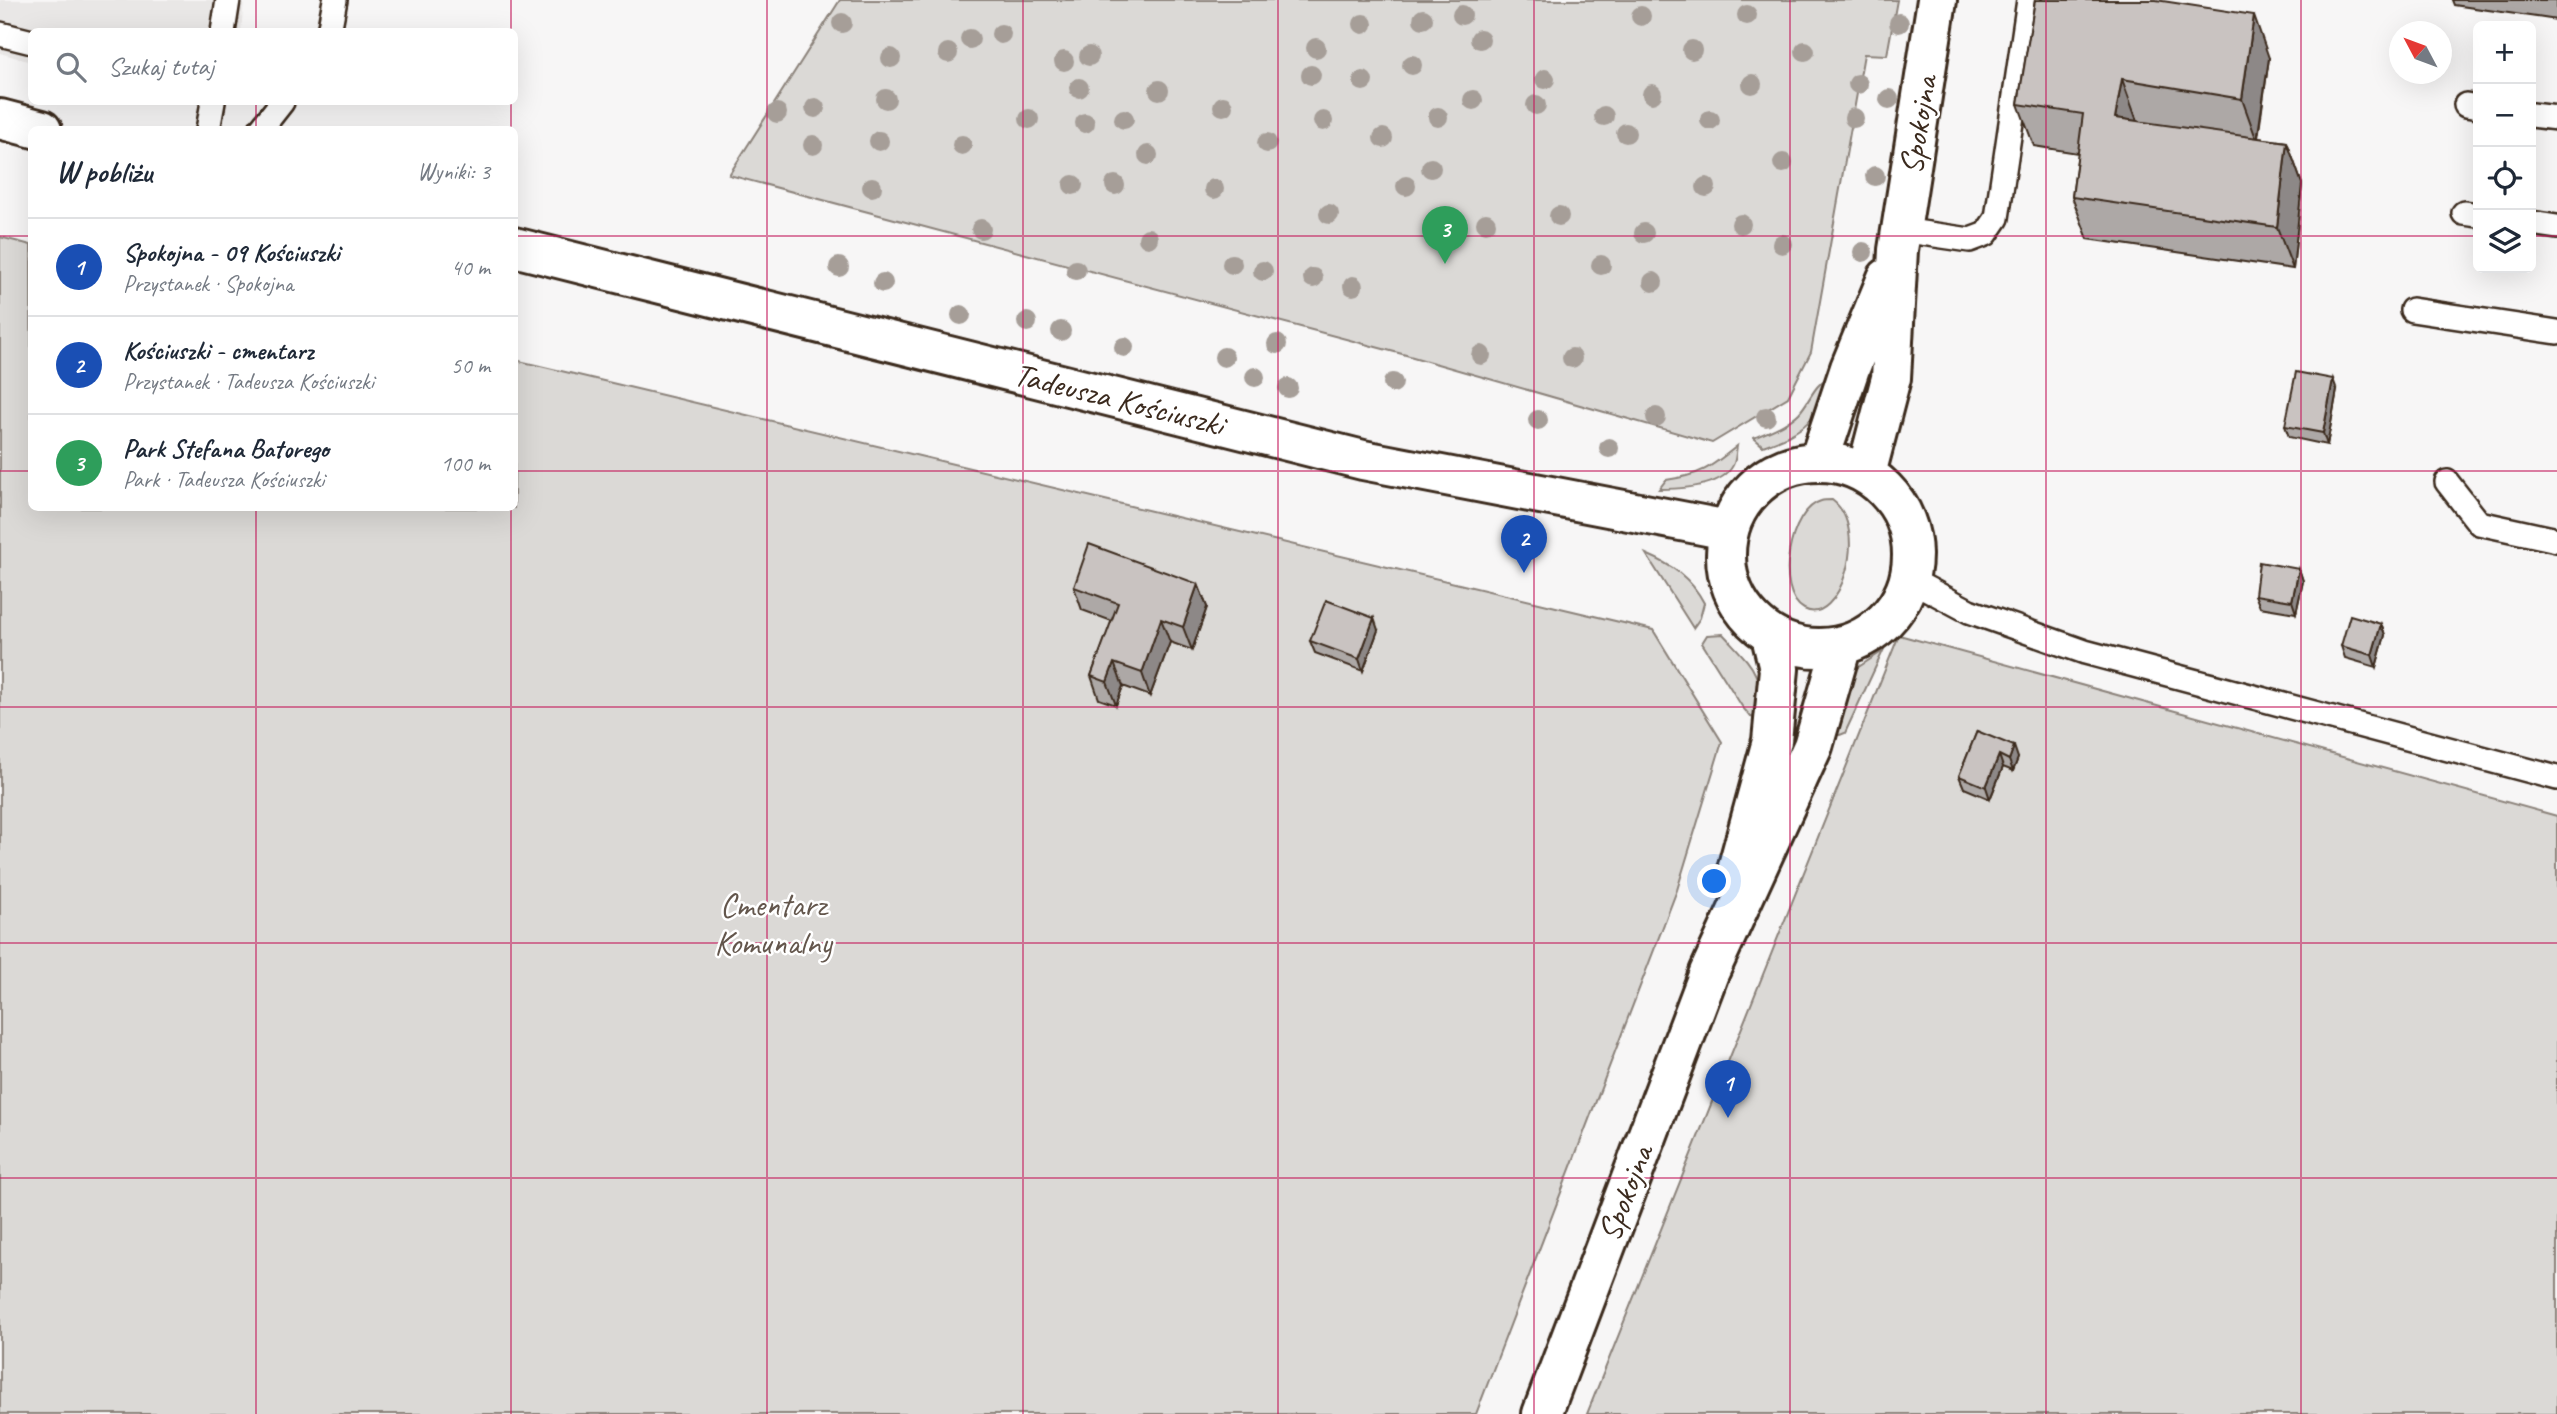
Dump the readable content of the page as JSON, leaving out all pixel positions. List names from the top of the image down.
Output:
{
  "streets": {
    "street": ["Spokojna", "Tadeusza Kościuszki"]
  },
  "crossings": [
    ["Spokojna", "Tadeusza Kościuszki"]
  ],
  "parks": ["Cmentarz Komunalny"],
  "north": "top left",
  "page": {
    "map_buttons": ["+", "−"],
    "search": "Szukaj tutaj",
    "heading": ["W pobliżu", "Wyniki: 3"],
    "pins": ["3", "2", "1"],
    "list": [
      {
        "mark": "1",
        "name": "Spokojna - 09 Kościuszki",
        "note": "Przystanek · Spokojna",
        "value": "40 m"
      },
      {
        "mark": "2",
        "name": "Kościuszki - cmentarz",
        "note": "Przystanek · Tadeusza Kościuszki",
        "value": "50 m"
      },
      {
        "mark": "3",
        "name": "Park Stefana Batorego",
        "note": "Park · Tadeusza Kościuszki",
        "value": "100 m"
      }
    ]
  }
}
